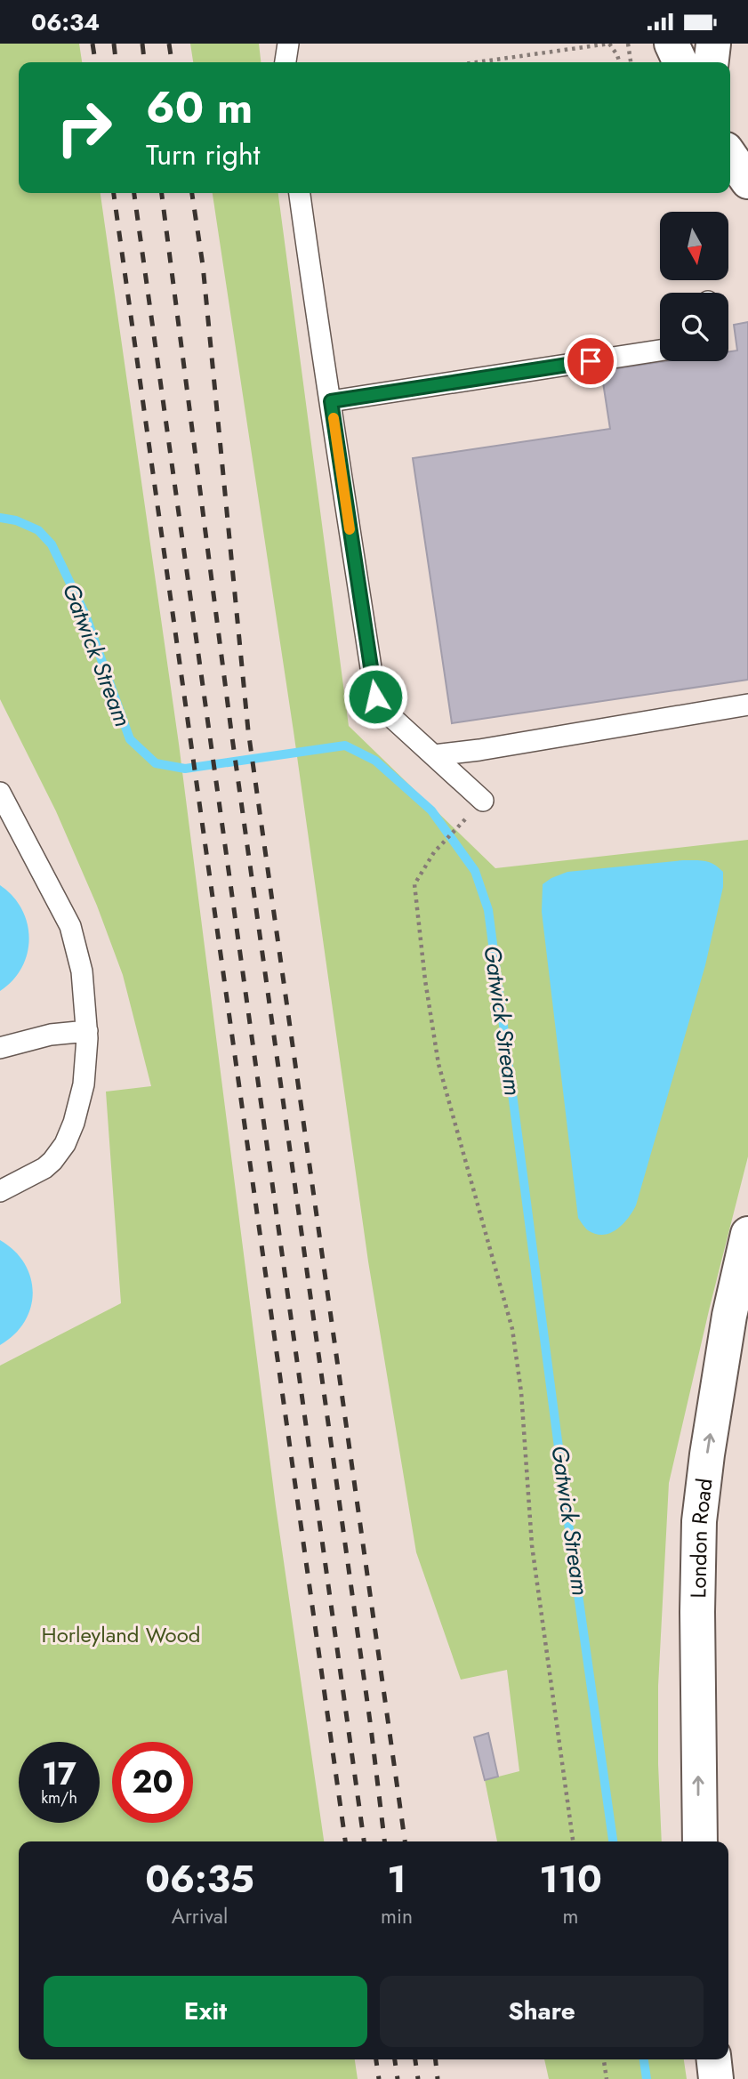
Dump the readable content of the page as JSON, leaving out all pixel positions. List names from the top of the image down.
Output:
{
  "streets": {
    "main road": ["London Road"]
  },
  "one_way": ["London Road"],
  "water": ["Gatwick Stream"],
  "parks": ["Horleyland Wood"],
  "north": "bottom",
  "page": {
    "status": "06:34",
    "turn": ["60 m", "Turn right"],
    "speed": "17 km/h",
    "limit": "20",
    "eta": [
      "06:35",
      "Arrival",
      "1",
      "min",
      "110",
      "m"
    ],
    "buttons": ["Exit", "Share"]
  }
}
